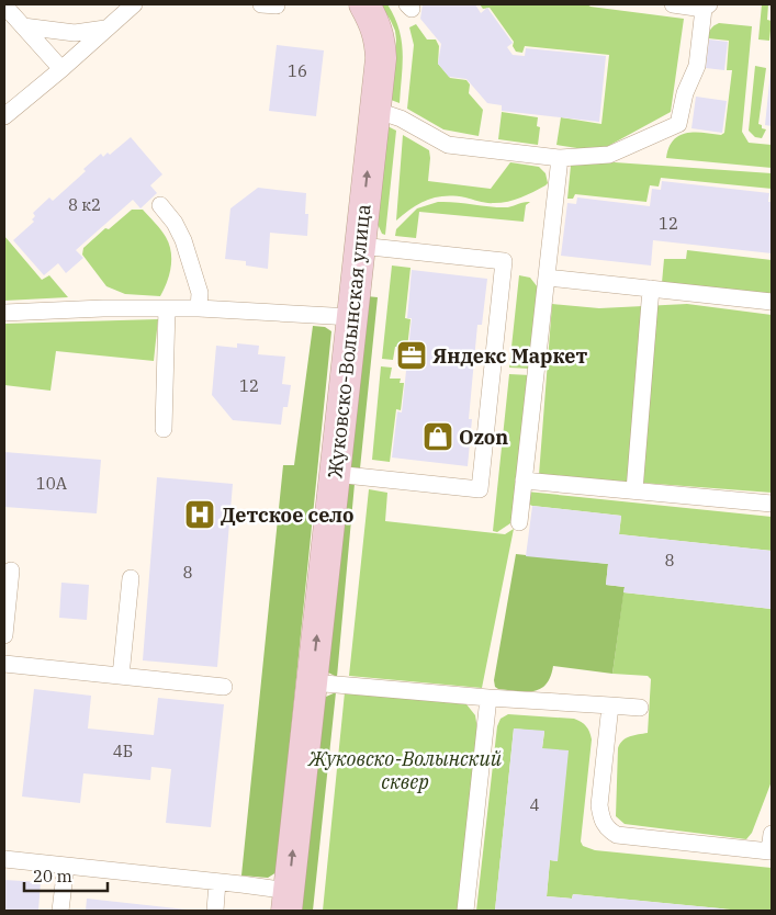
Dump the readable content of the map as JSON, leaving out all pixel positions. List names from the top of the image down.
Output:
{
  "streets": {
    "main road": ["Жуковско-Волынская улица"]
  },
  "one_way": ["Жуковско-Волынская улица"],
  "parks": ["Жуковско-Волынский сквер"],
  "places": {
    "office": ["Яндекс Маркет"],
    "shop": ["Ozon"],
    "hospital": ["Детское село"]
  },
  "house_numbers": [
    "16",
    "8 к2",
    "12",
    "12",
    "10А",
    "8",
    "8",
    "4Б",
    "4"
  ],
  "scale_bar": "20 m"
}
